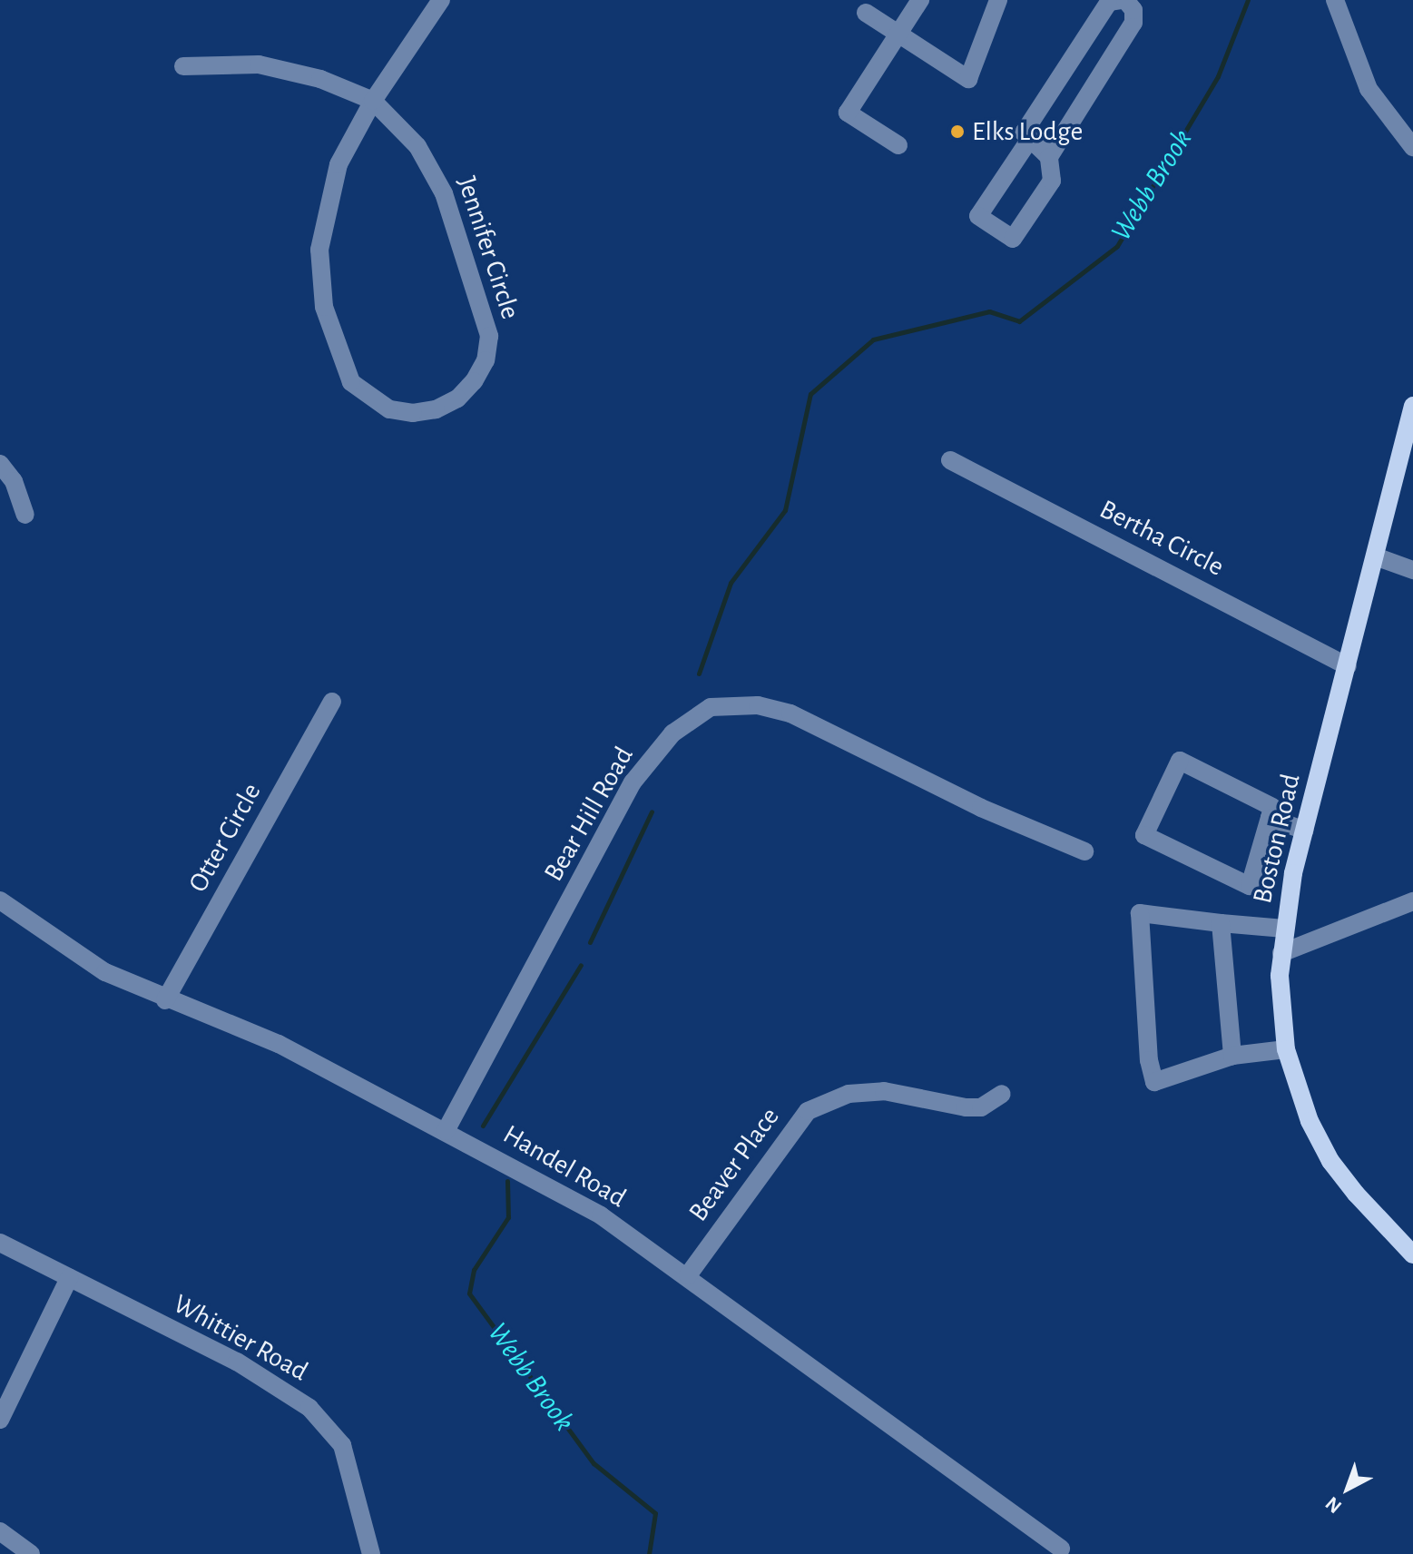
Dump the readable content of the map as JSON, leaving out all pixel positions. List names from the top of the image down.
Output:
{
  "streets": {
    "main road": ["Boston Road"],
    "street": [
      "Jennifer Circle",
      "Bertha Circle",
      "Bear Hill Road",
      "Otter Circle",
      "Beaver Place",
      "Handel Road",
      "Whittier Road"
    ]
  },
  "crossings": [
    ["Bertha Circle", "Boston Road"],
    ["Bear Hill Road", "Handel Road"],
    ["Otter Circle", "Handel Road"],
    ["Beaver Place", "Handel Road"]
  ],
  "water": ["Webb Brook"],
  "places": ["Elks Lodge"],
  "north": "bottom left"
}
